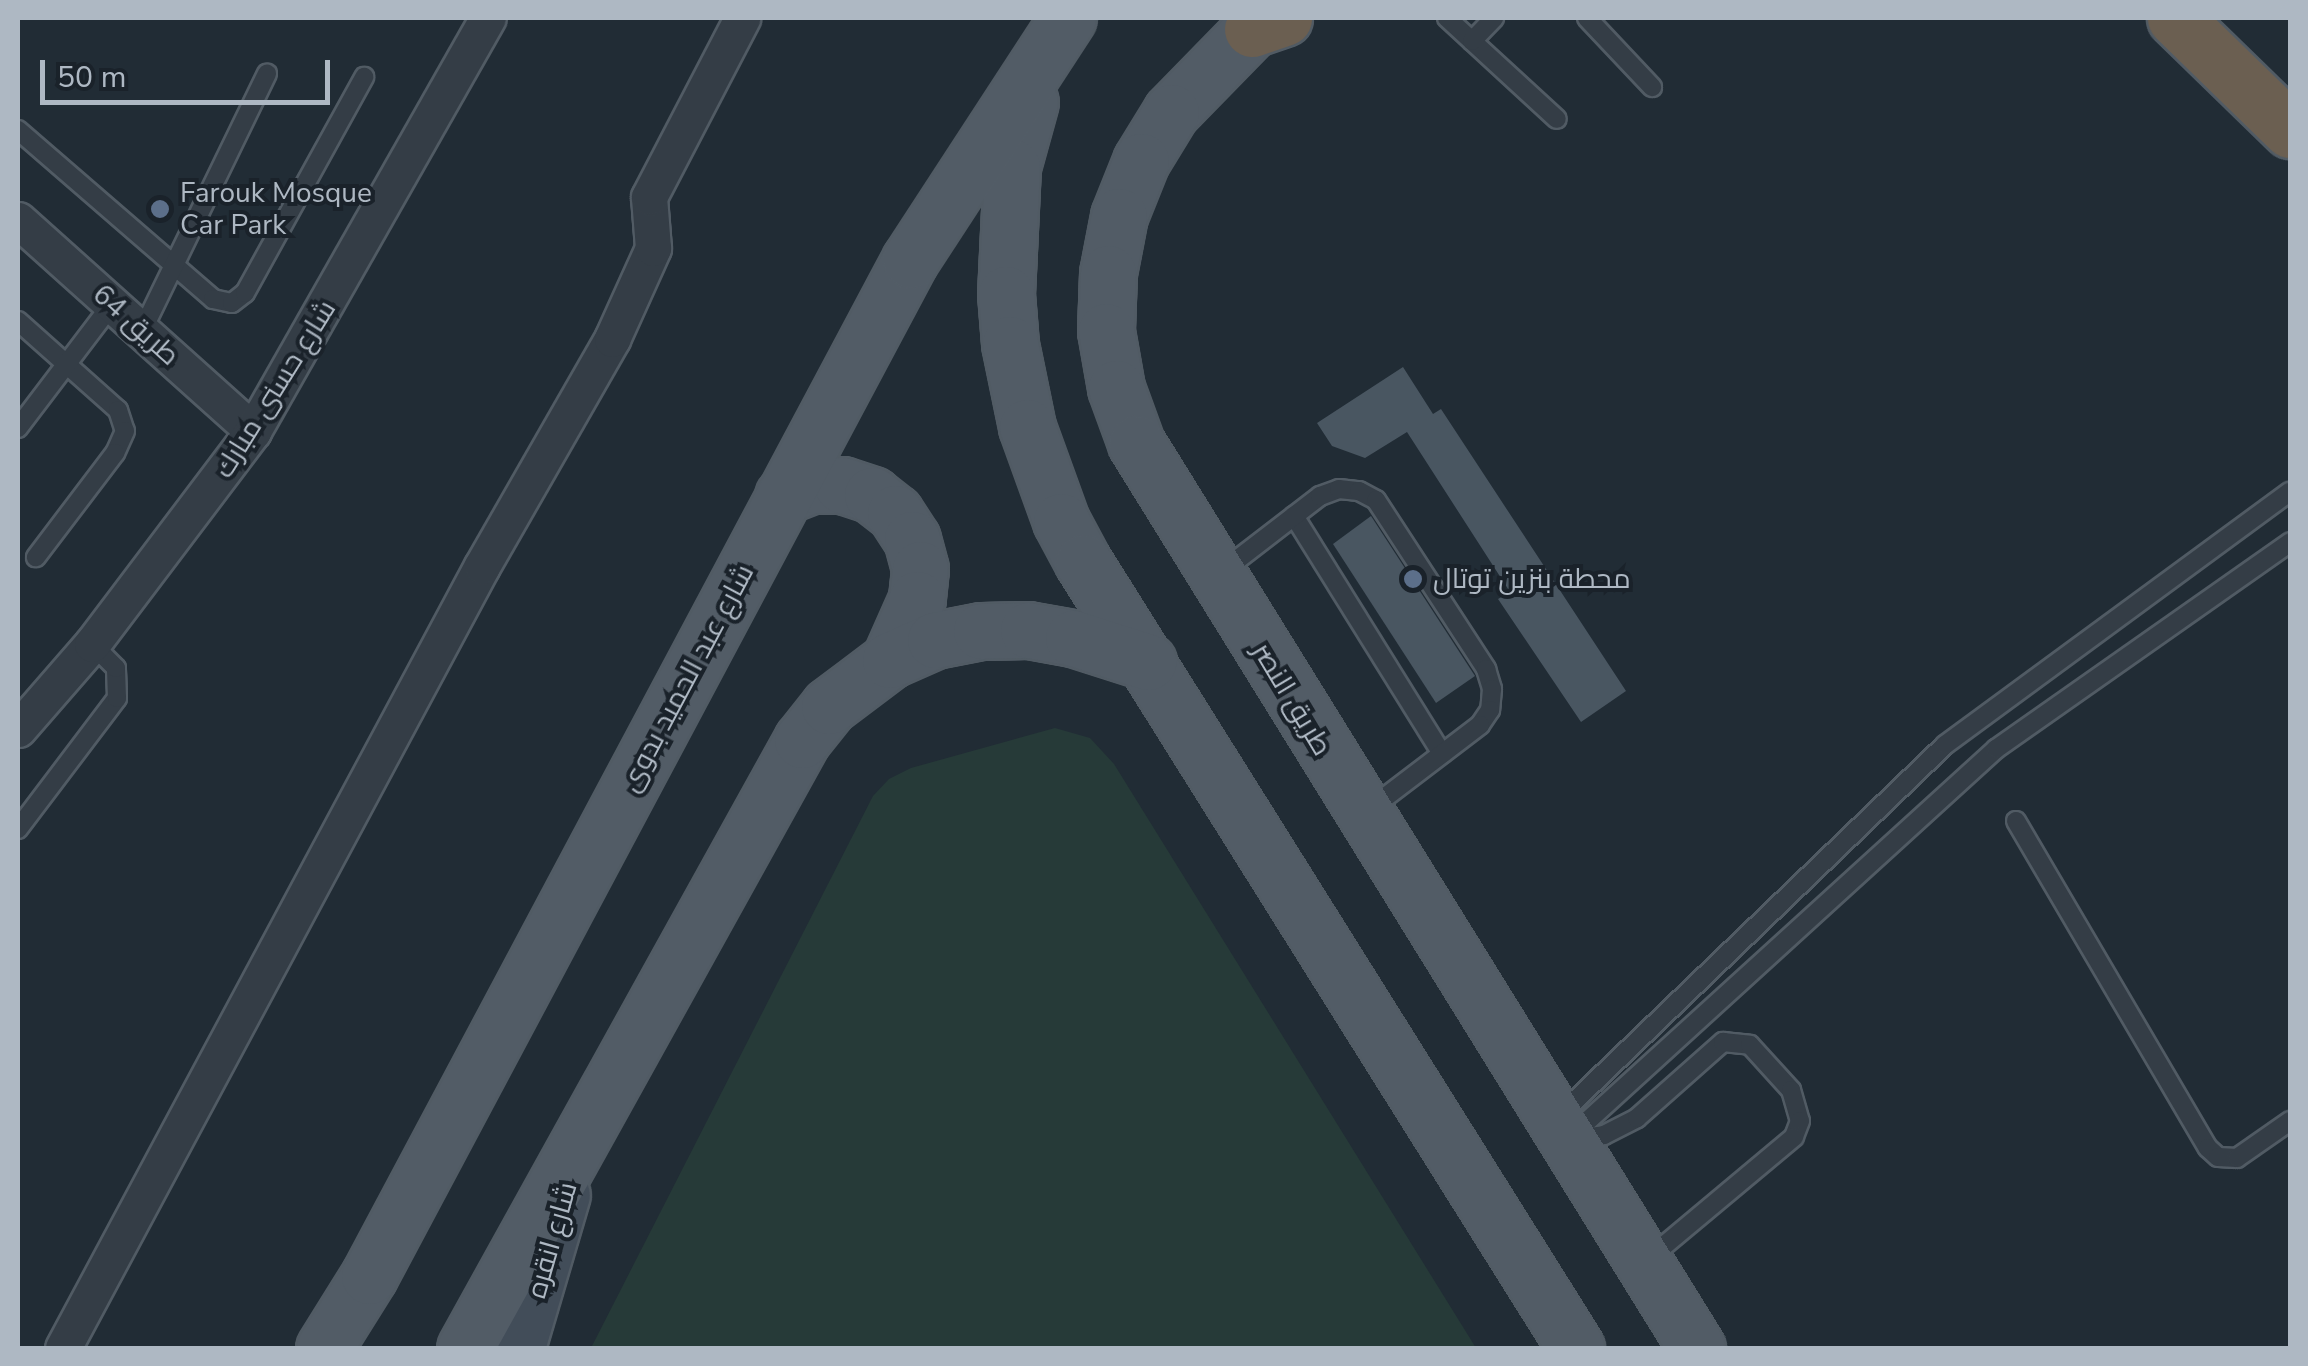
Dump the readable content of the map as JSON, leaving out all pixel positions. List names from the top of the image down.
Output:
{
  "streets": {
    "main road": ["شارع عبد الحميد بدوى", "طريق النصر"],
    "street": ["طريق 64", "شارع حسنى مبارك", "شارع انقره"]
  },
  "crossings": [
    ["طريق 64", "شارع حسنى مبارك"]
  ],
  "places": ["Farouk Mosque Car Park", "محطة بنزين توتال"],
  "scale_bar": "50 m"
}
